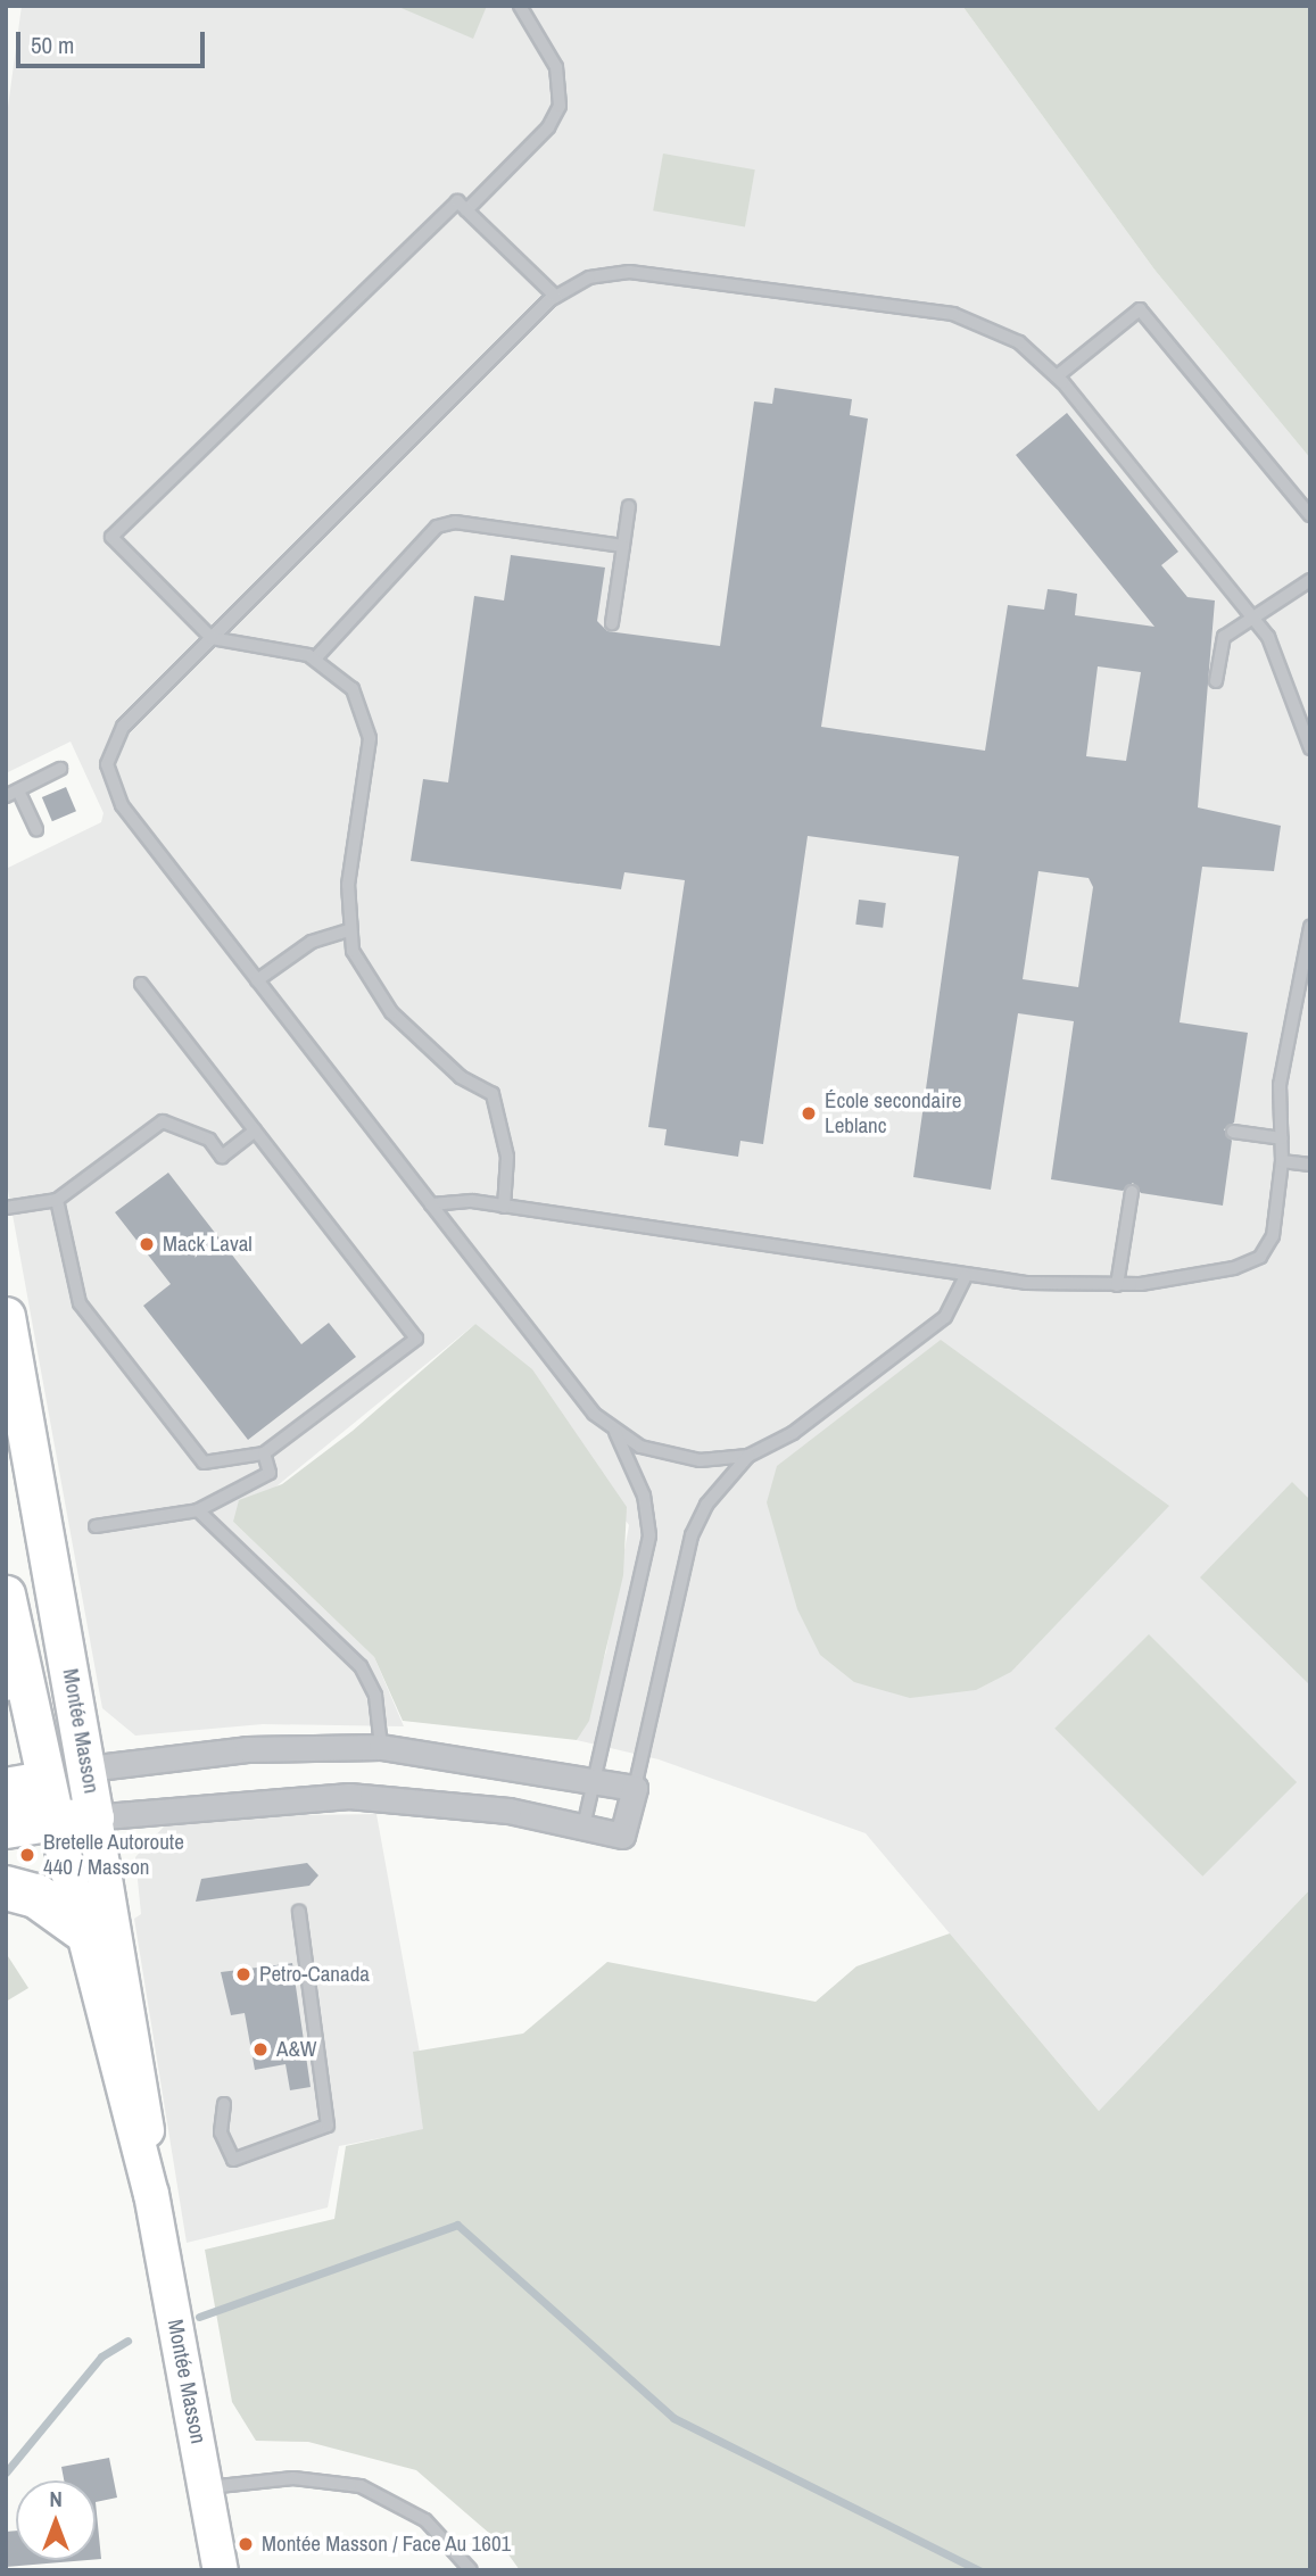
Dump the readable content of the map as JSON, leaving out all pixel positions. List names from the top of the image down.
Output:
{
  "streets": {
    "main road": ["Montée Masson"]
  },
  "places": [
    "École secondaire Leblanc",
    "Mack Laval",
    "Bretelle Autoroute 440 / Masson",
    "Petro-Canada",
    "A&W",
    "Montée Masson / Face Au 1601"
  ],
  "scale_bar": "50 m",
  "north": "top"
}
